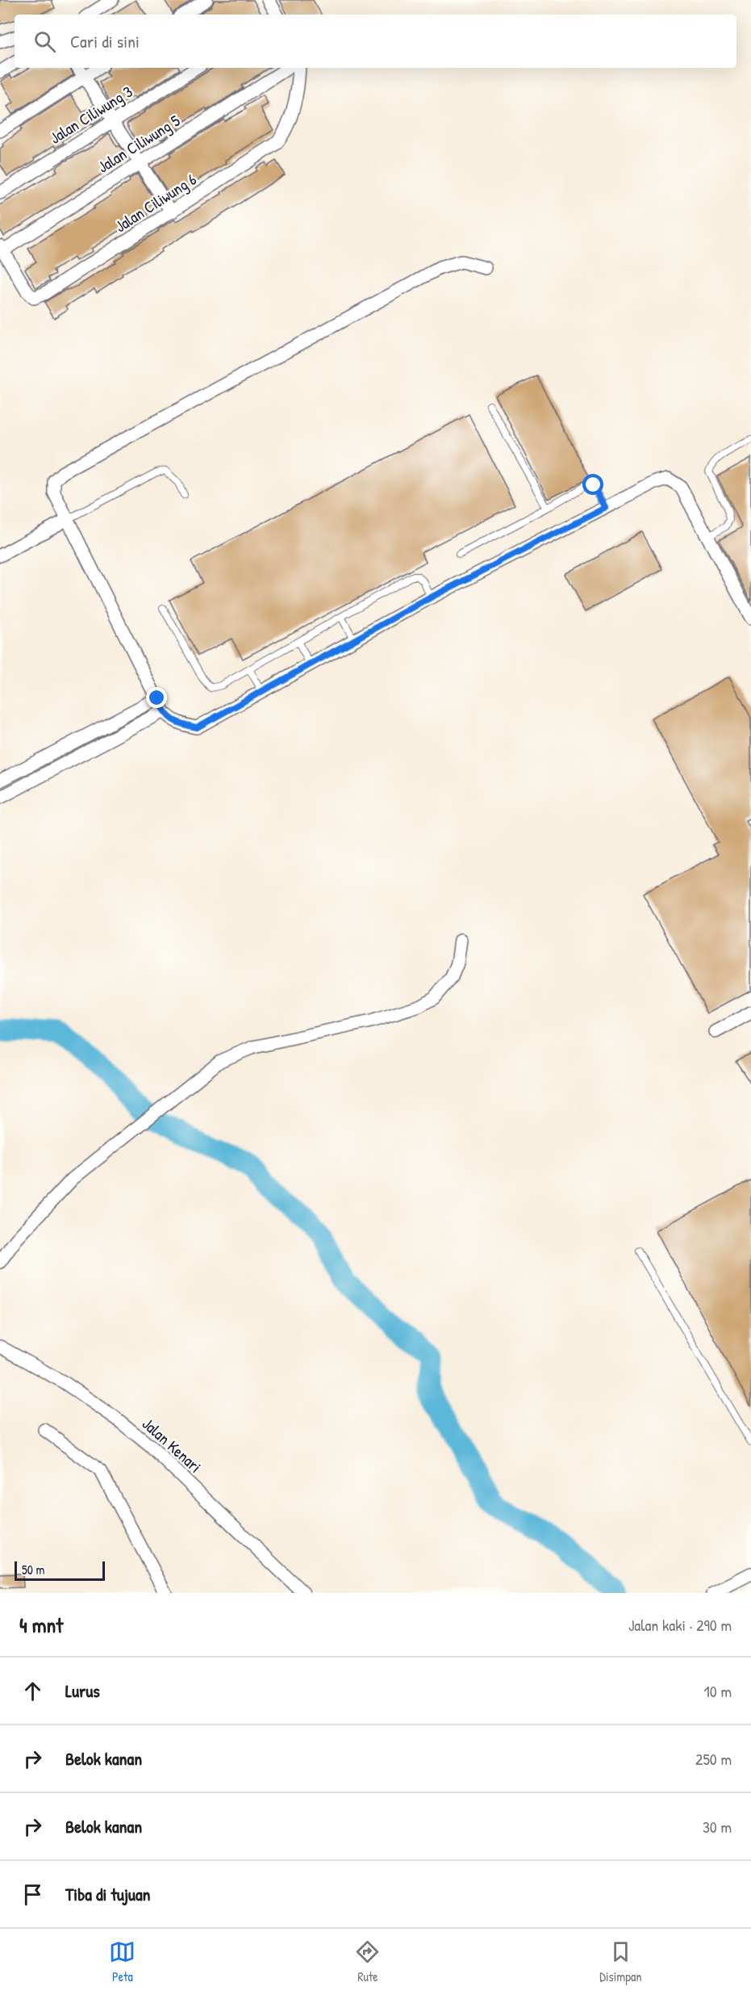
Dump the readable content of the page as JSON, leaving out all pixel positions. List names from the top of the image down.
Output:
{
  "streets": {
    "street": [
      "Jalan Ciliwung 3",
      "Jalan Ciliwung 5",
      "Jalan Ciliwung 6",
      "Jalan Kenari"
    ]
  },
  "crossings": [
    ["Jalan Ciliwung 5", "Jalan Ciliwung 6"]
  ],
  "scale_bar": "50 m",
  "page": {
    "search": "Cari di sini",
    "scale": "50 m",
    "heading": ["4 mnt", "Jalan kaki · 290 m"],
    "list": [
      ["Lurus", "10 m"],
      ["Belok kanan", "250 m"],
      ["Belok kanan", "30 m"],
      "Tiba di tujuan"
    ],
    "nav": ["Peta", "Rute", "Disimpan"]
  }
}
